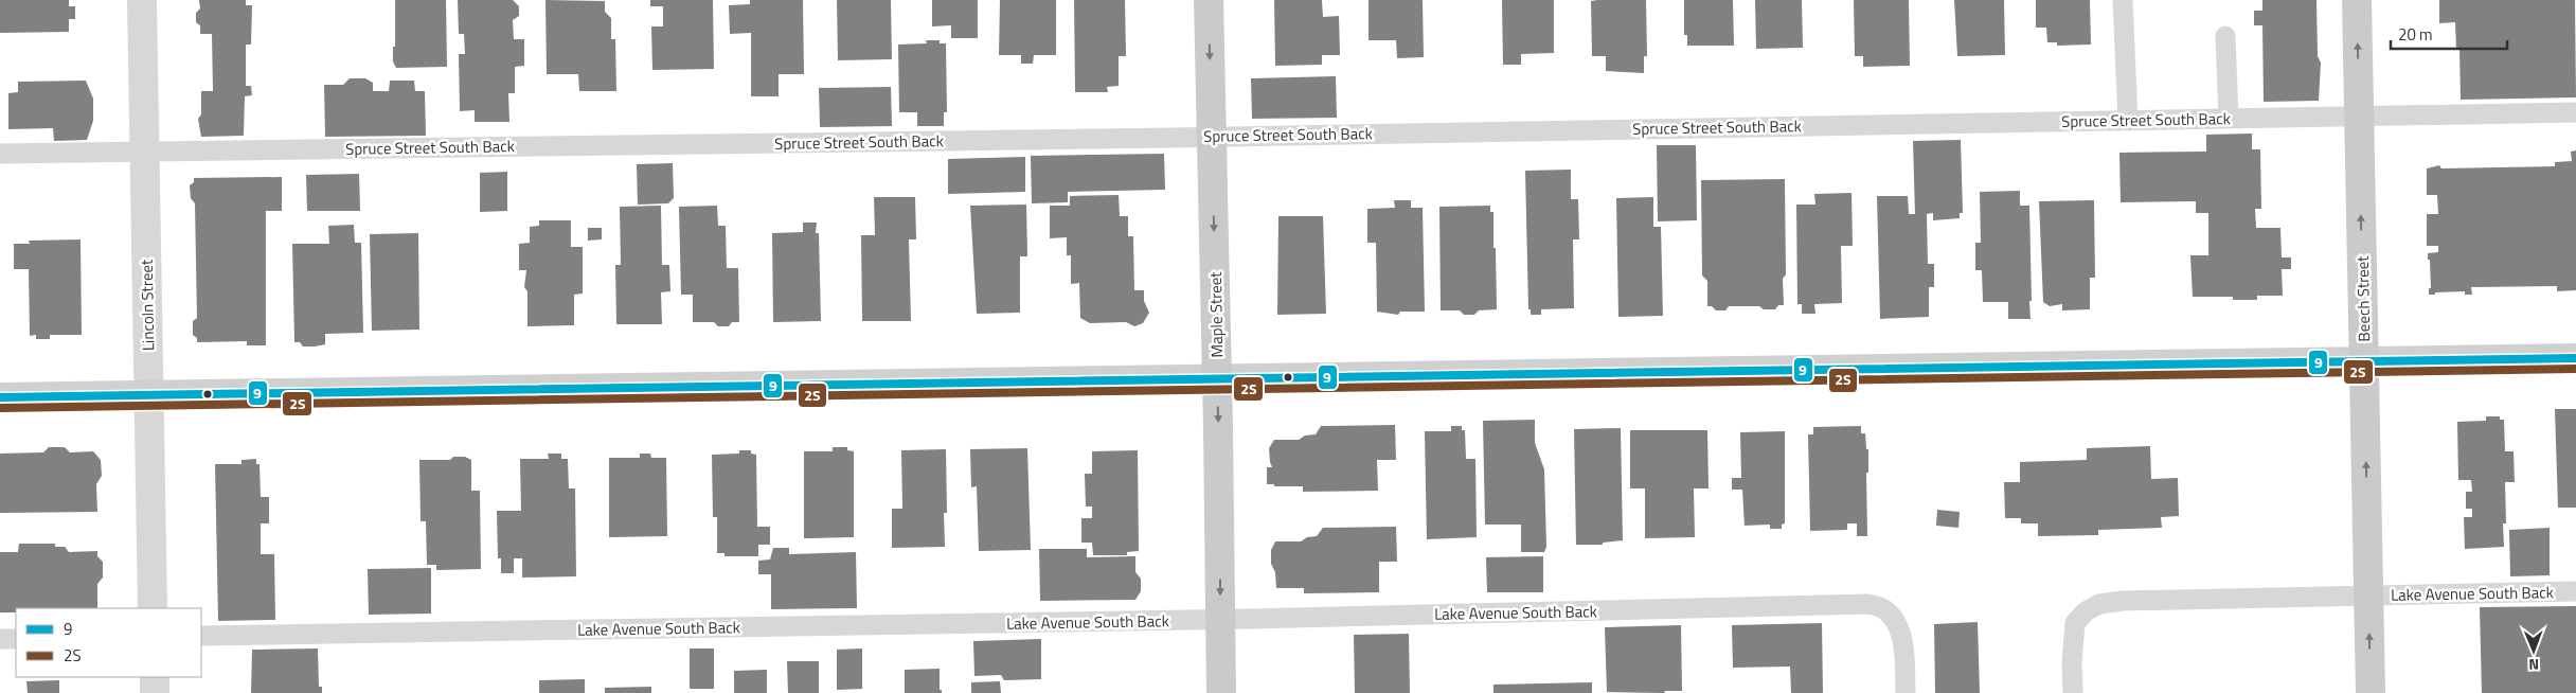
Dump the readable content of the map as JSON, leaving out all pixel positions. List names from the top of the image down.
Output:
{
  "streets": {
    "main road": ["Beech Street", "Maple Street"],
    "street": ["Lincoln Street"],
    "lane": ["Spruce Street South Back", "Lake Avenue South Back"]
  },
  "crossings": [
    ["Spruce Street South Back", "Beech Street"],
    ["Spruce Street South Back", "Lincoln Street"],
    ["Spruce Street South Back", "Maple Street"],
    ["Beech Street", "Lake Avenue South Back"],
    ["Maple Street", "Lake Avenue South Back"]
  ],
  "one_way": ["Beech Street", "Maple Street"],
  "lines": ["transit line 9", "transit line 2S"],
  "legend": ["9", "2S"],
  "scale_bar": "20 m",
  "north": "bottom"
}
